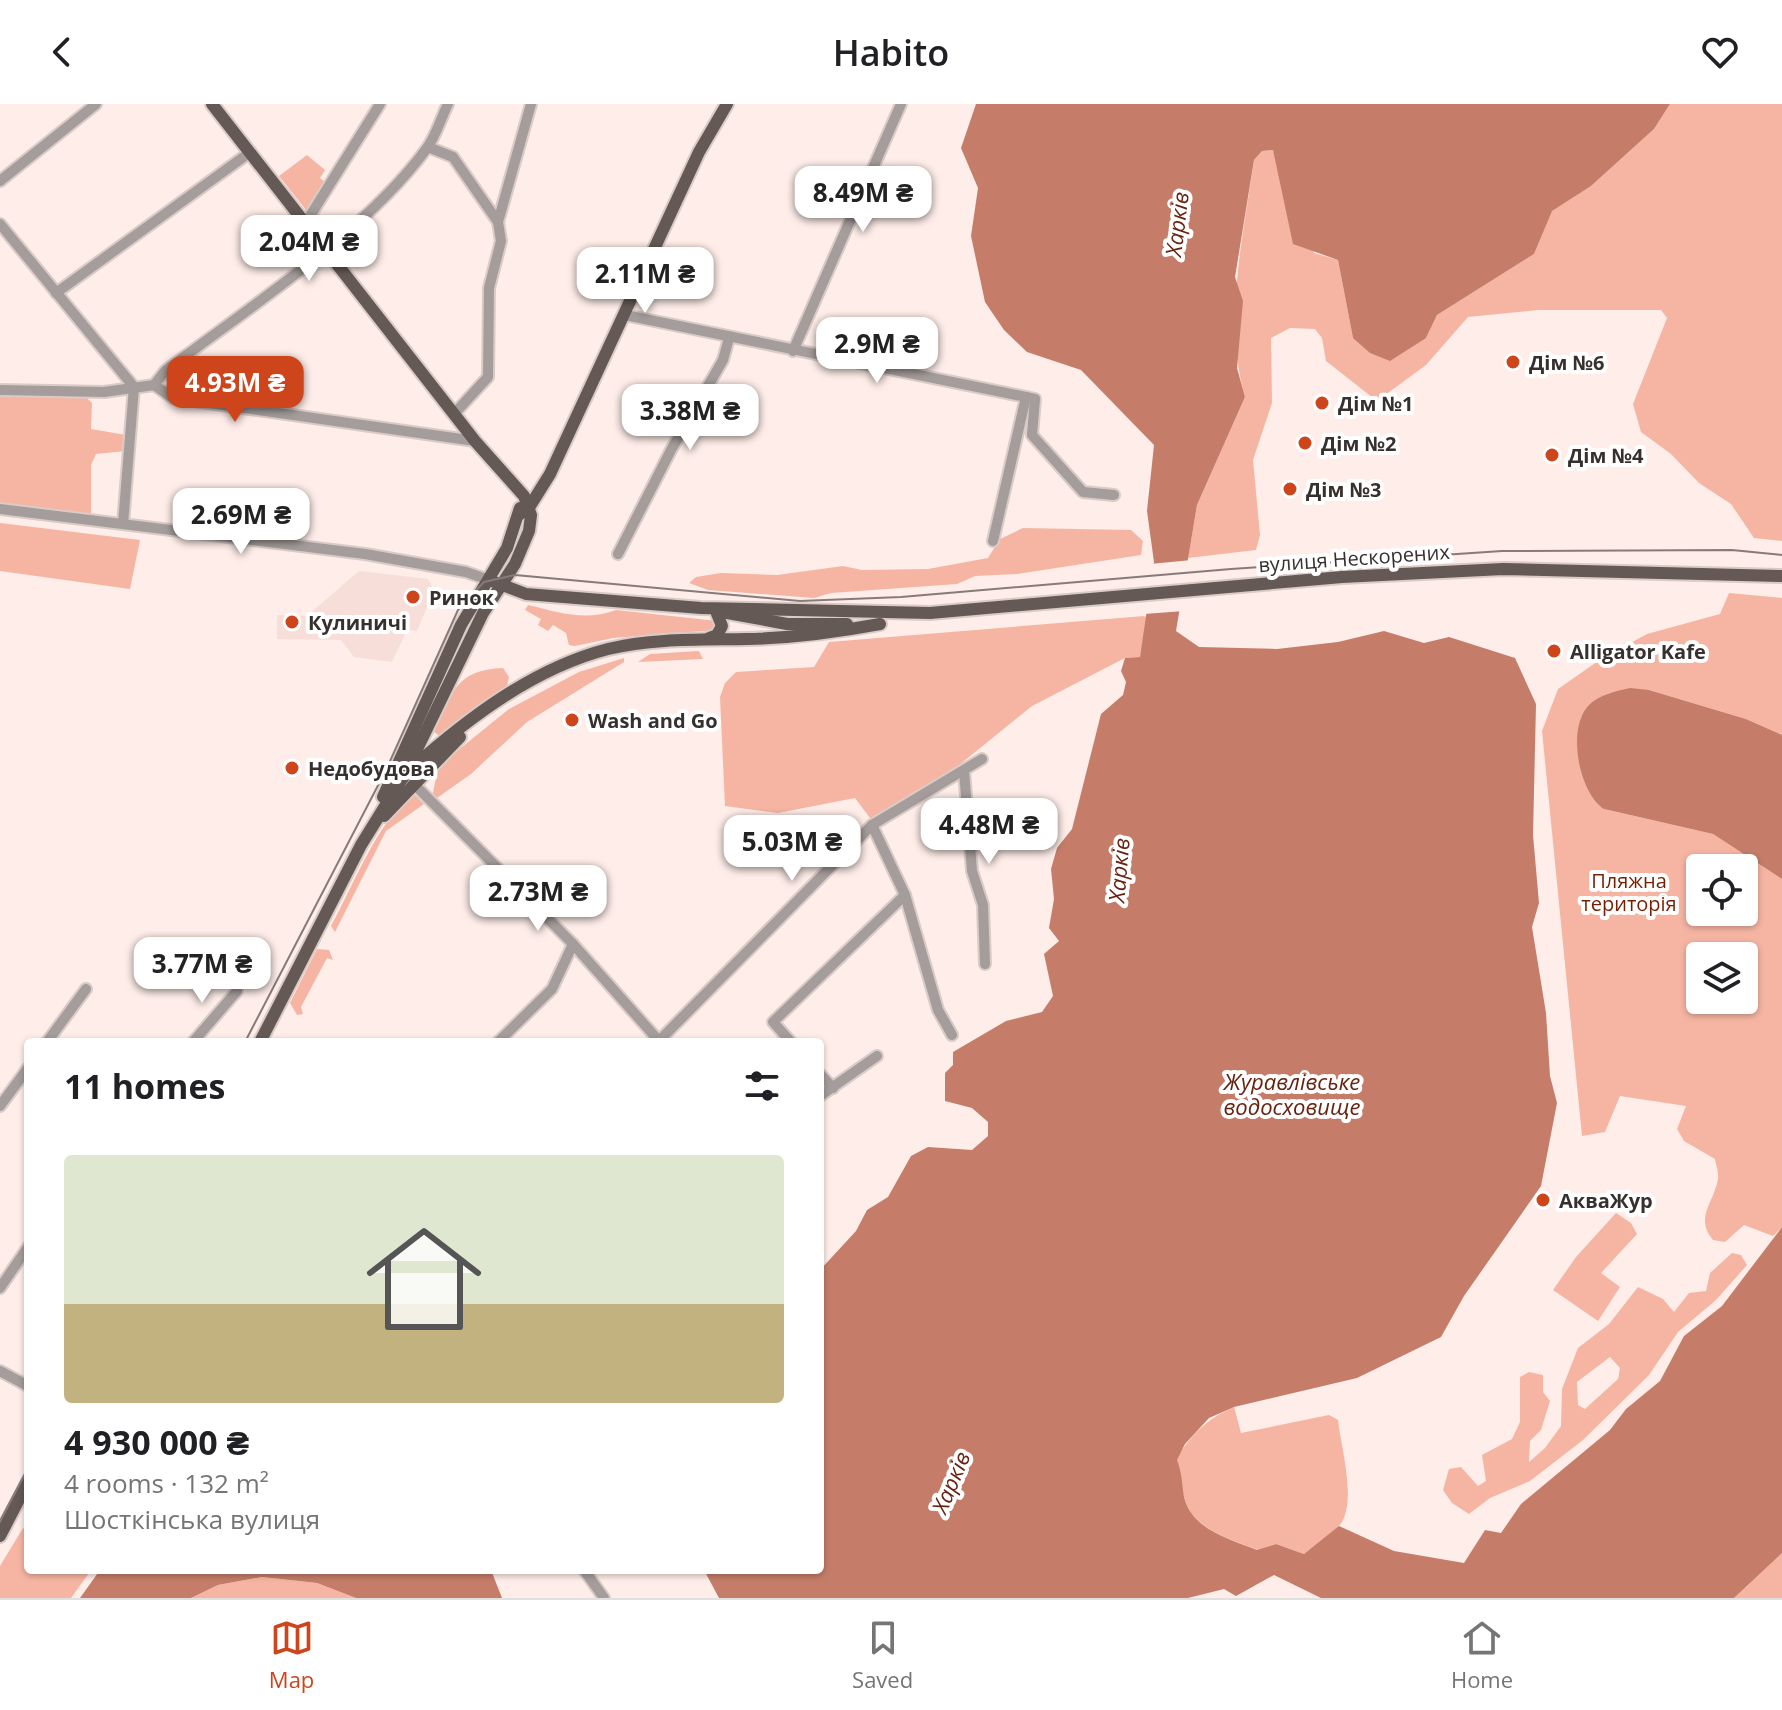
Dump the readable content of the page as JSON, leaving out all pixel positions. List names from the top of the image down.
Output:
{
  "streets": {
    "main road": ["вулиця Нескорених"]
  },
  "water": ["Харків", "Журавлівське водосховище"],
  "parks": ["Пляжна територія"],
  "places": [
    "Дім №6",
    "Дім №1",
    "Дім №2",
    "Дім №4",
    "Дім №3",
    "Ринок",
    "Кулиничі",
    "Alligator Kafe",
    "Wash and Go",
    "Недобудова",
    "АкваЖур"
  ],
  "page": {
    "header": "Habito",
    "price": [
      "8.49M ₴",
      "2.04M ₴",
      "2.11M ₴",
      "2.9M ₴",
      "4.93M ₴",
      "3.38M ₴",
      "2.69M ₴",
      "4.48M ₴",
      "5.03M ₴",
      "2.73M ₴",
      "3.77M ₴"
    ],
    "heading": "11 homes",
    "list": [
      {
        "name": "4 930 000 ₴",
        "note": "4 rooms · 132 m² · Шосткінська вулиця"
      }
    ],
    "tabs": ["Map", "Saved", "Home"]
  }
}
